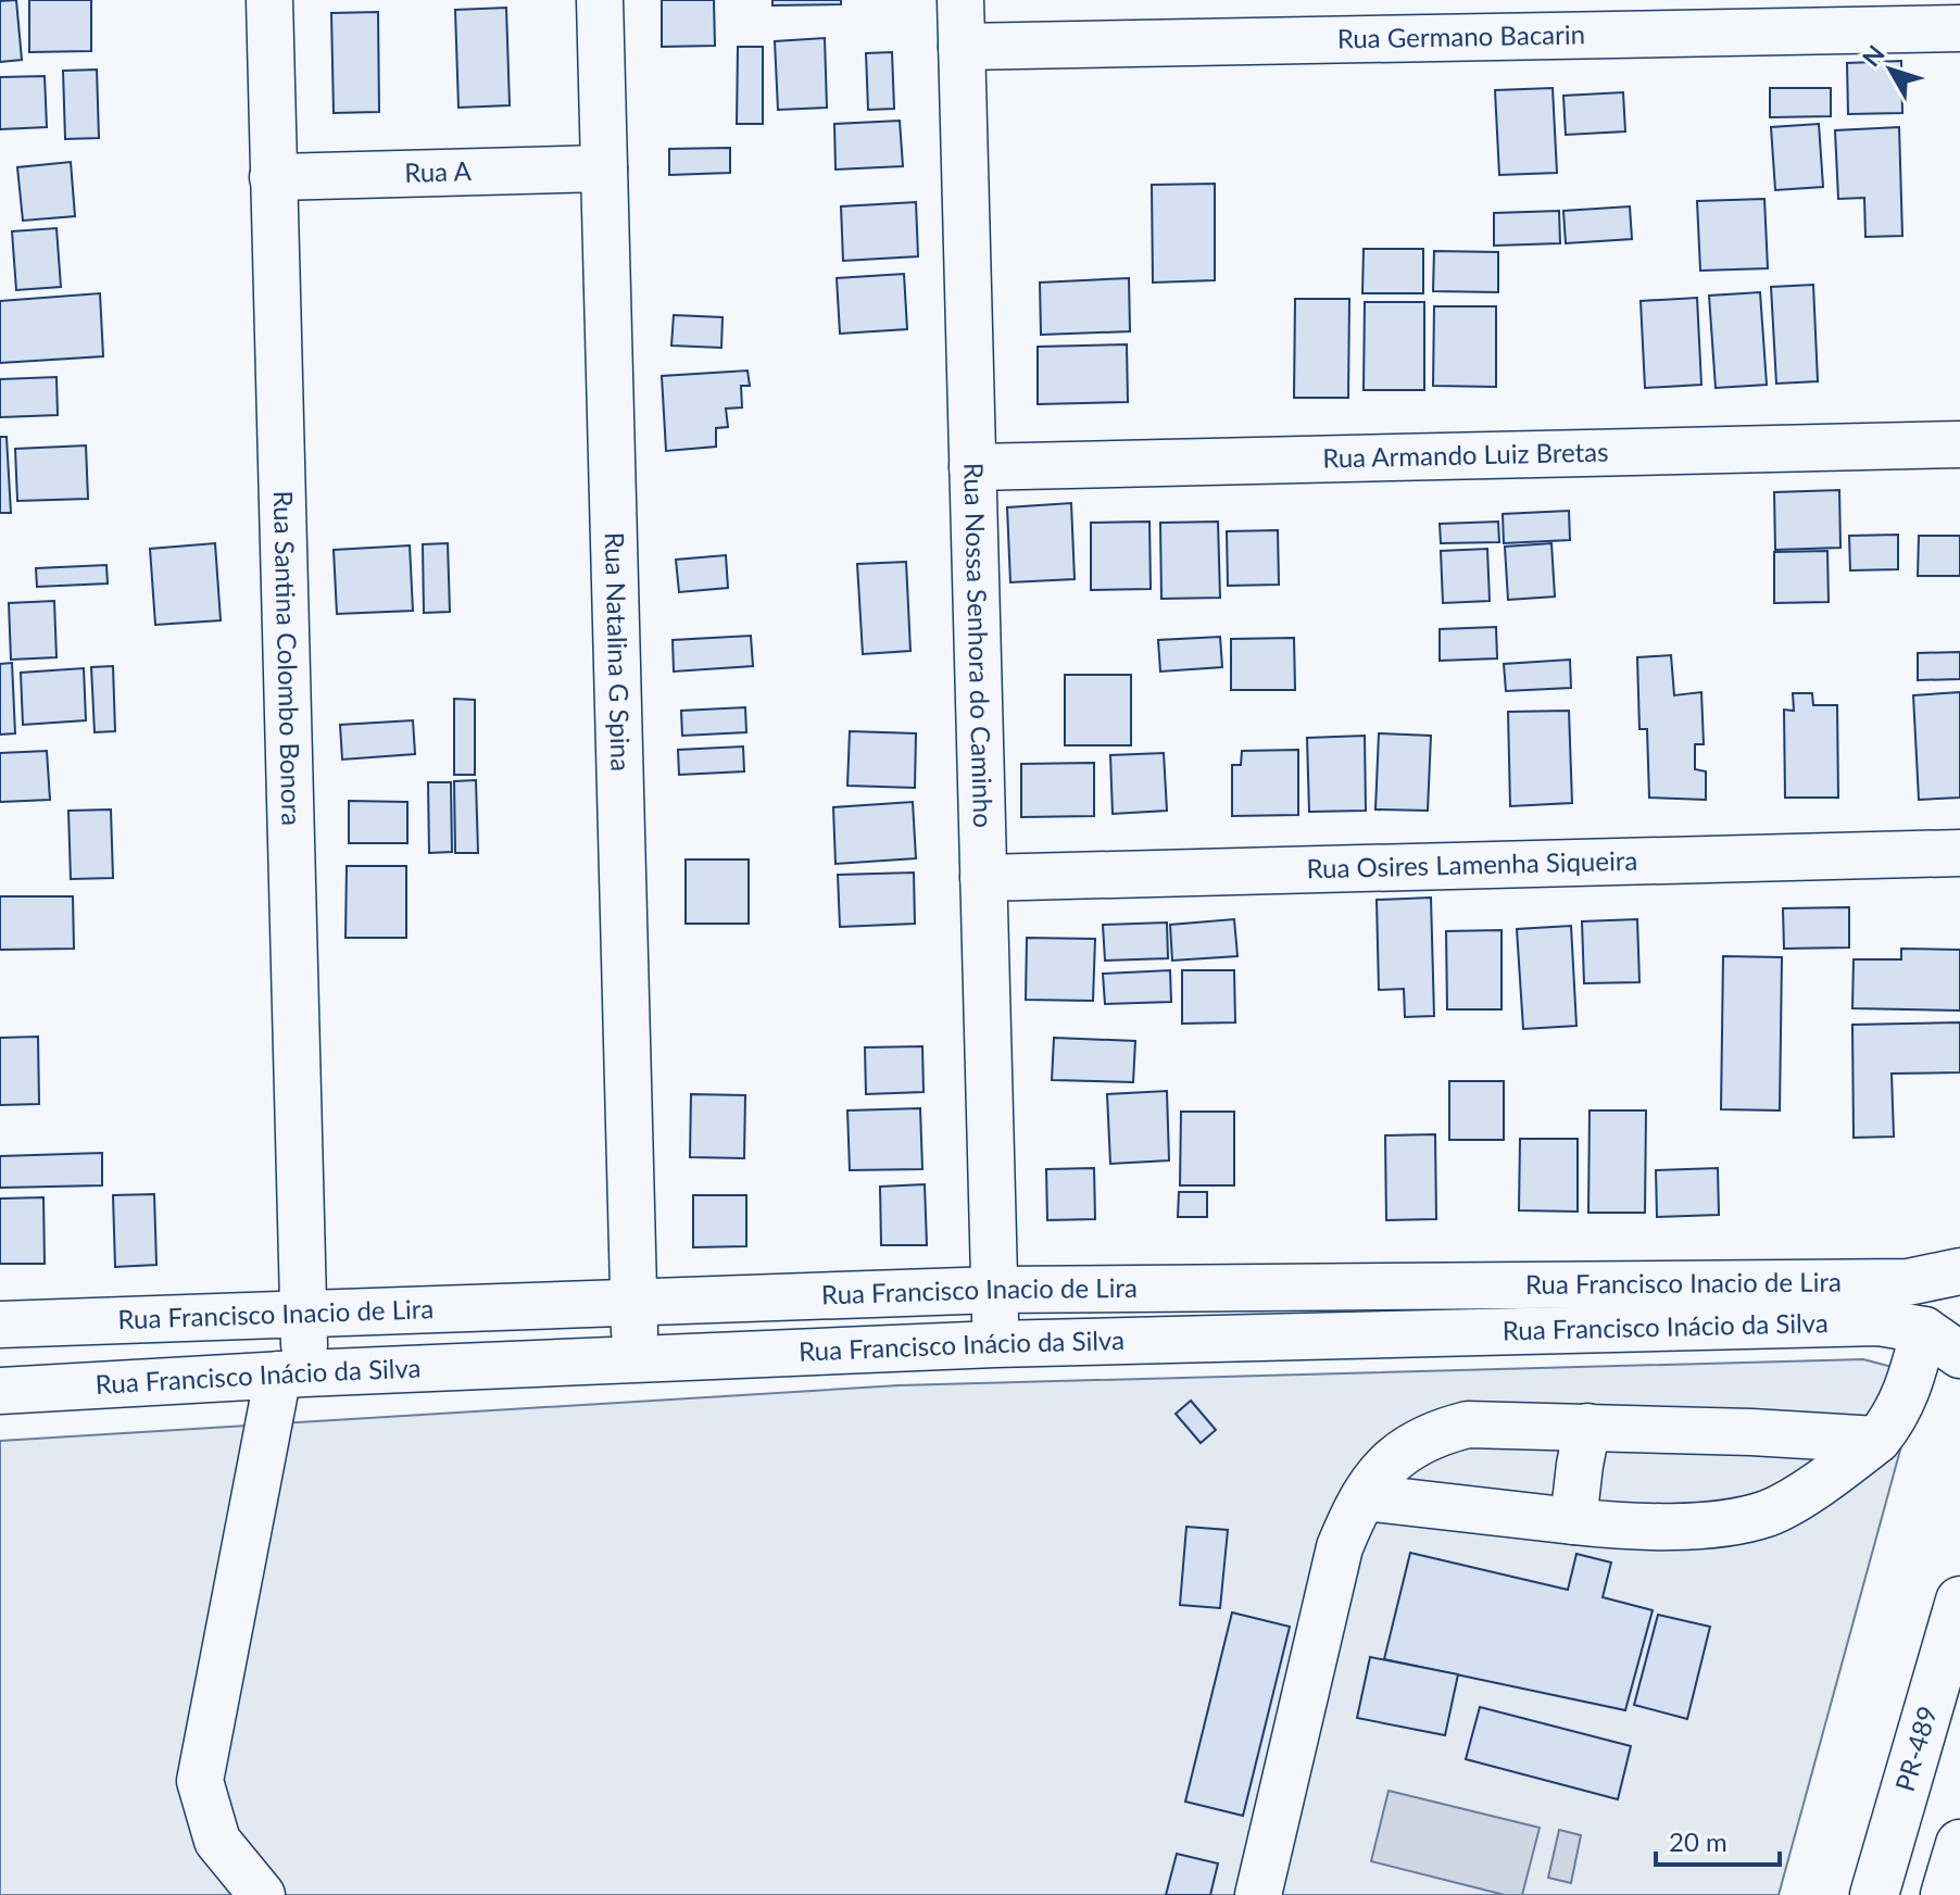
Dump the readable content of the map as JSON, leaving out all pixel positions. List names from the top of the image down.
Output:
{
  "streets": {
    "main road": ["PR-489"],
    "street": [
      "Rua Germano Bacarin",
      "Rua A",
      "Rua Armando Luiz Bretas",
      "Rua Nossa Senhora do Caminho",
      "Rua Natalina G Spina",
      "Rua Santina Colombo Bonora",
      "Rua Osires Lamenha Siqueira",
      "Rua Francisco Inacio de Lira",
      "Rua Francisco Inácio da Silva"
    ]
  },
  "crossings": [
    ["Rua Germano Bacarin", "Rua Nossa Senhora do Caminho"],
    ["Rua A", "Rua Natalina G Spina"],
    ["Rua A", "Rua Santina Colombo Bonora"],
    ["Rua Armando Luiz Bretas", "Rua Nossa Senhora do Caminho"],
    ["Rua Nossa Senhora do Caminho", "Rua Osires Lamenha Siqueira"],
    ["Rua Nossa Senhora do Caminho", "Rua Francisco Inacio de Lira"],
    ["Rua Nossa Senhora do Caminho", "Rua Francisco Inácio da Silva"],
    ["Rua Natalina G Spina", "Rua Francisco Inacio de Lira"],
    ["Rua Natalina G Spina", "Rua Francisco Inácio da Silva"],
    ["Rua Santina Colombo Bonora", "Rua Francisco Inacio de Lira"],
    ["Rua Santina Colombo Bonora", "Rua Francisco Inácio da Silva"]
  ],
  "scale_bar": "20 m",
  "north": "top left"
}
